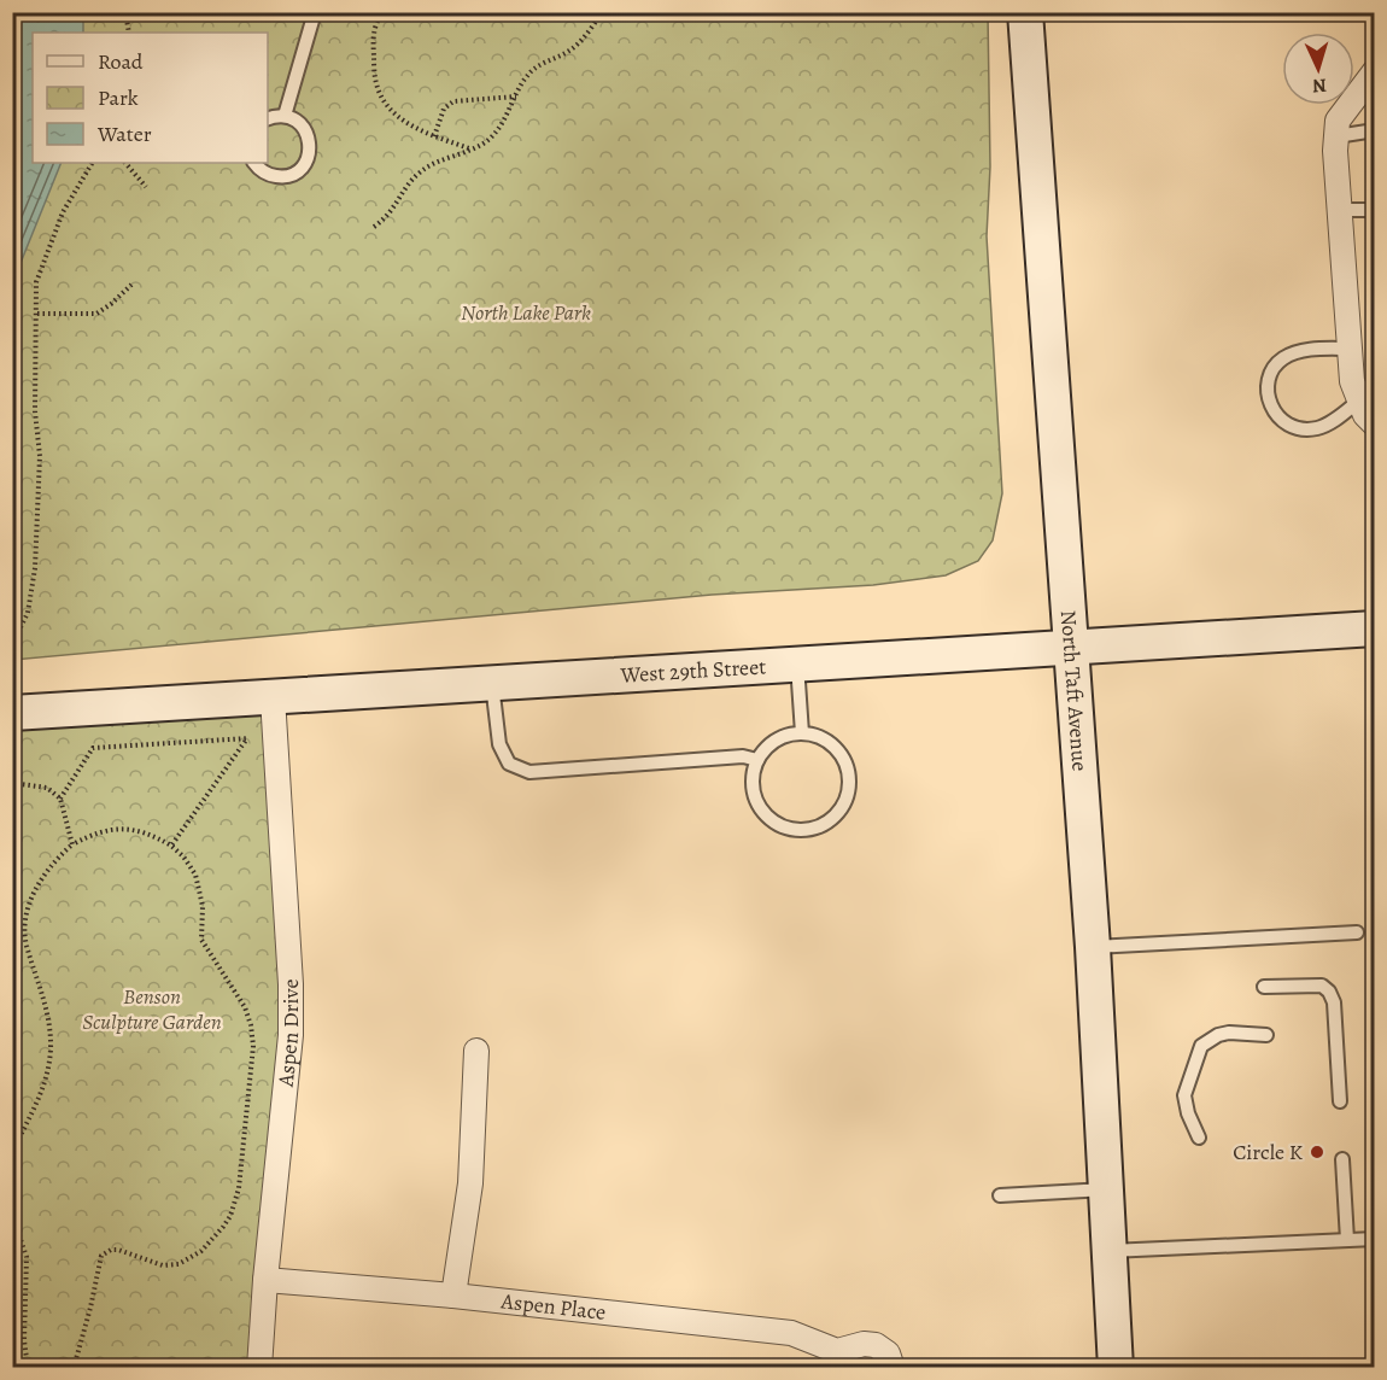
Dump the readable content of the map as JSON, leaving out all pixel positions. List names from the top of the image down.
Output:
{
  "streets": {
    "main road": ["West 29th Street", "North Taft Avenue"],
    "street": ["Aspen Drive", "Aspen Place"]
  },
  "crossings": [
    ["West 29th Street", "North Taft Avenue"],
    ["West 29th Street", "Aspen Drive"],
    ["Aspen Drive", "Aspen Place"]
  ],
  "parks": ["North Lake Park", "Benson Sculpture Garden"],
  "places": ["Circle K"],
  "legend": ["Road", "Park", "Water"],
  "north": "bottom"
}
